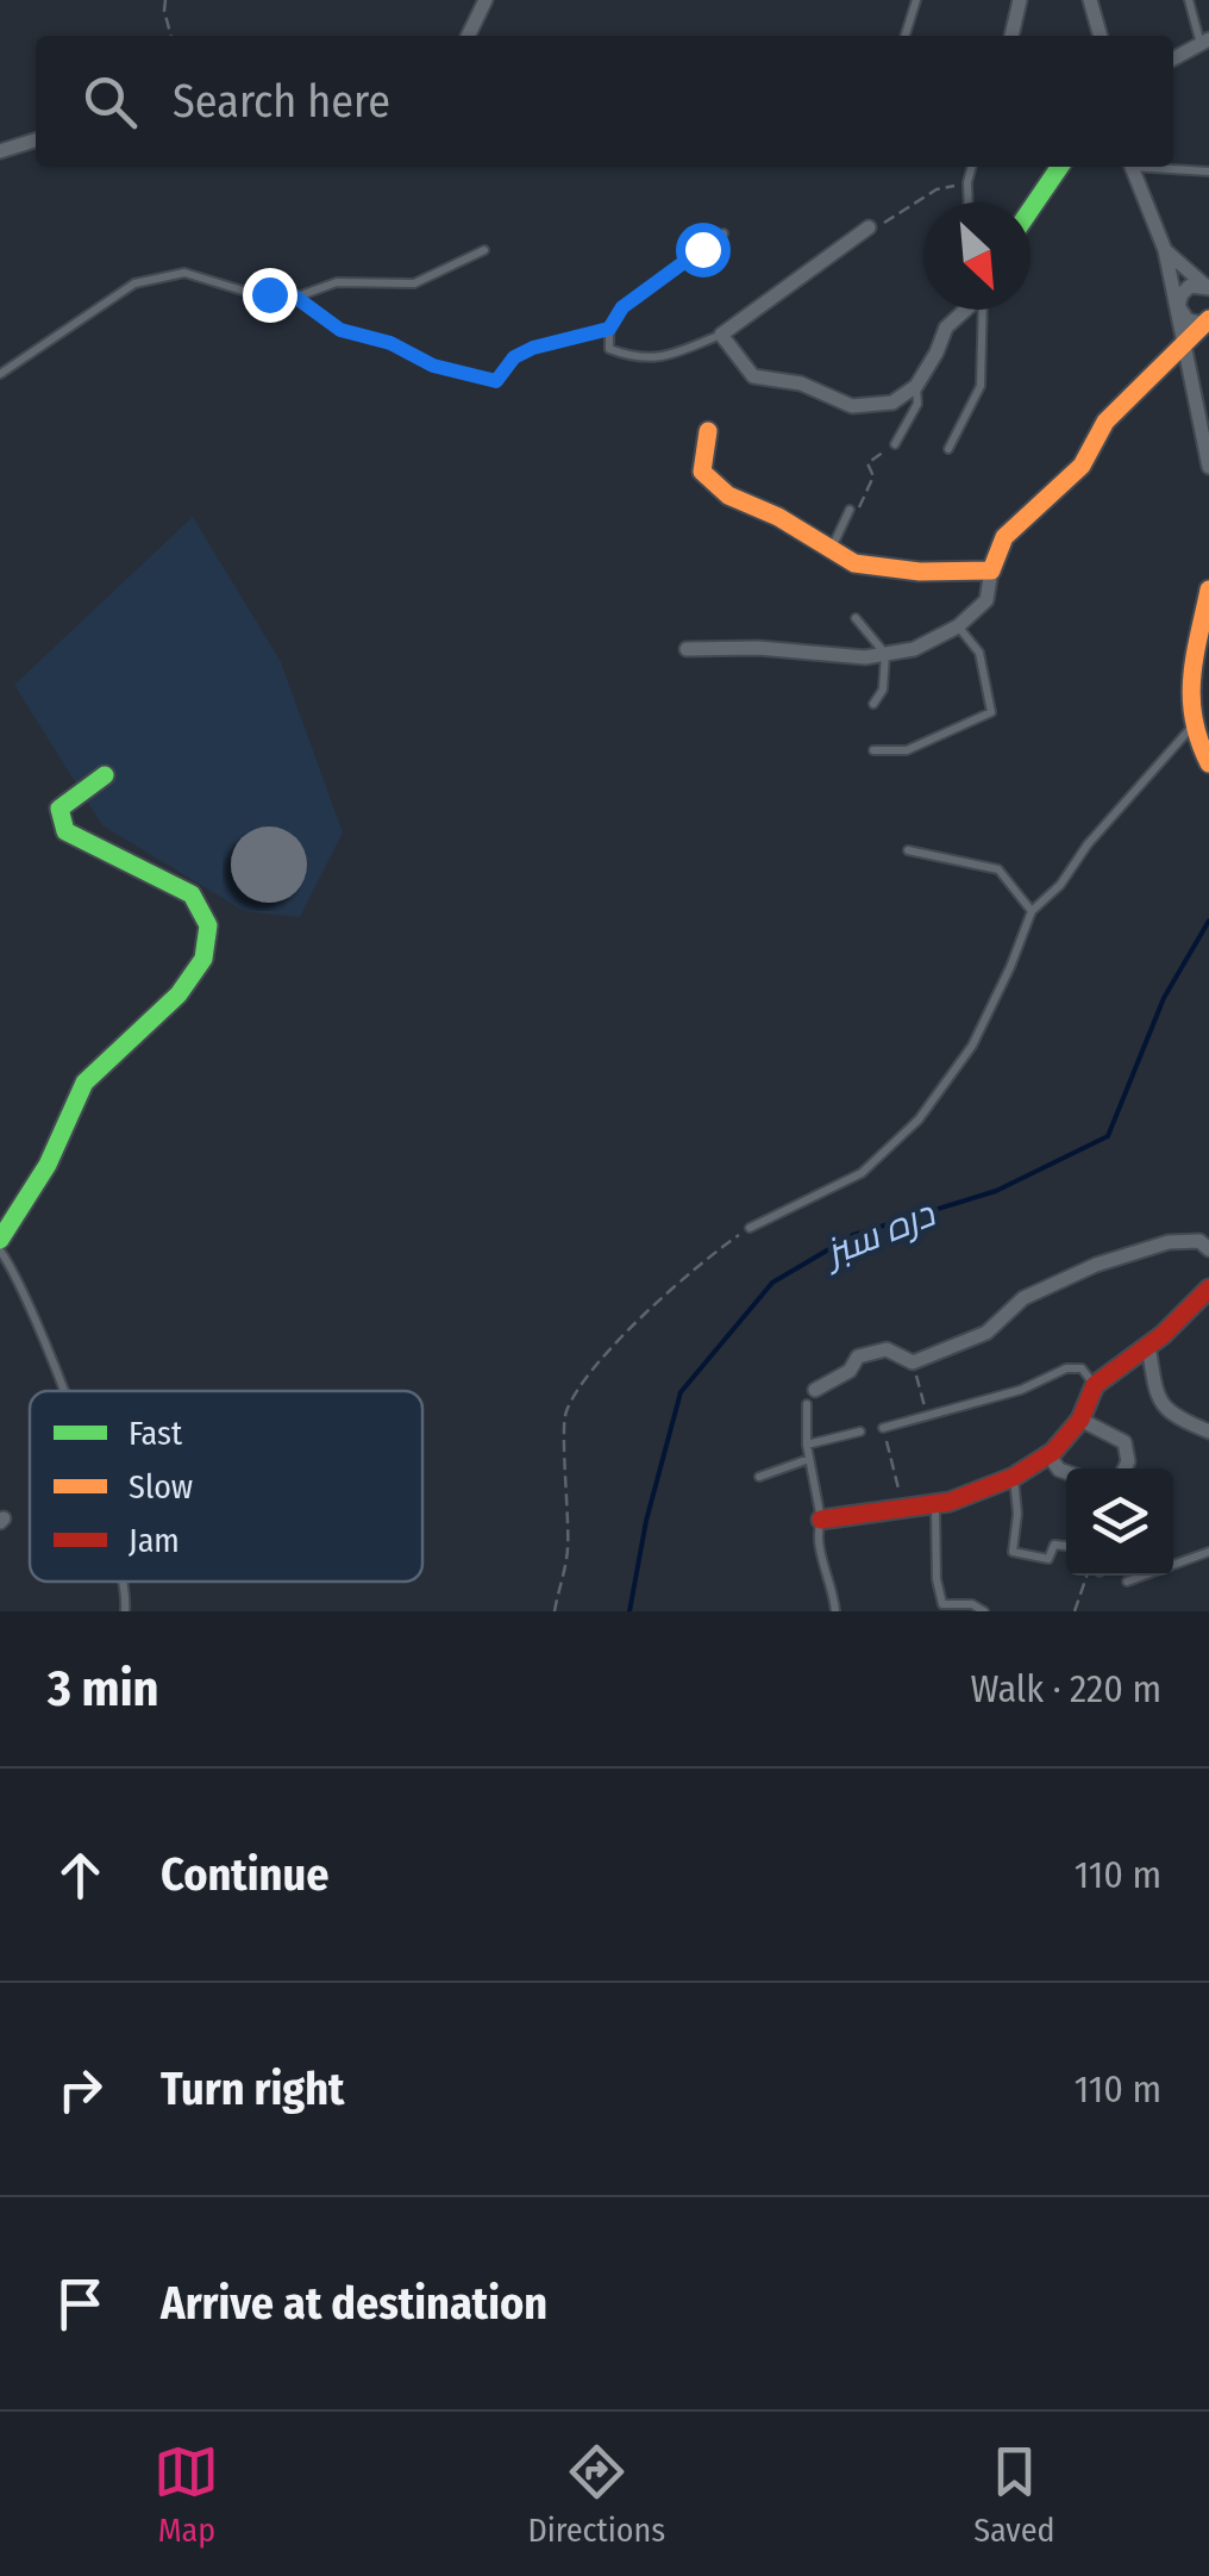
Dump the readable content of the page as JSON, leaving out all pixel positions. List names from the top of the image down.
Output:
{
  "water": ["دره سبز"],
  "legend": ["Fast", "Slow", "Jam"],
  "north": "bottom right",
  "page": {
    "search": "Search here",
    "heading": ["3 min", "Walk · 220 m"],
    "list": [
      ["Continue", "110 m"],
      ["Turn right", "110 m"],
      "Arrive at destination"
    ],
    "nav": ["Map", "Directions", "Saved"]
  }
}
